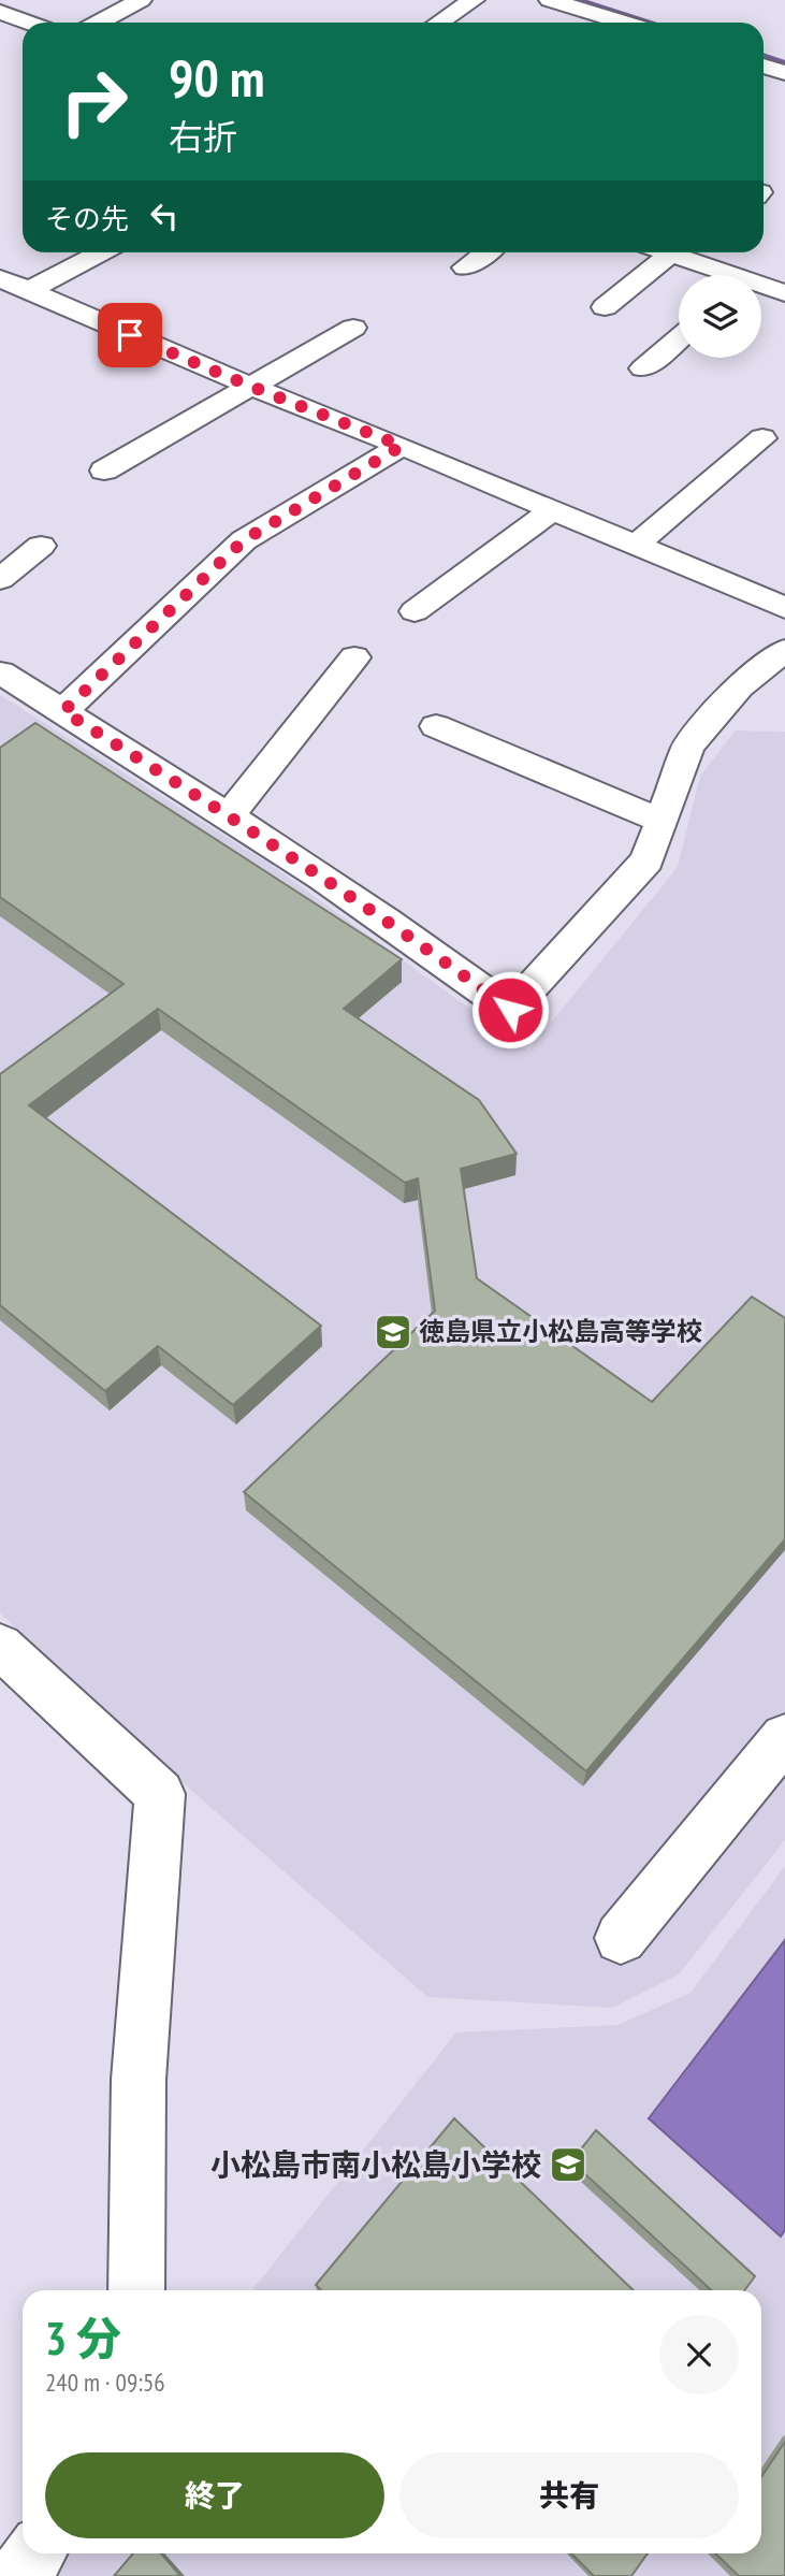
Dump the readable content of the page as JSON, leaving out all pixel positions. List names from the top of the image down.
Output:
{
  "places": {
    "school or university": ["徳島県立小松島高等学校", "小松島市南小松島小学校"]
  },
  "page": {
    "turn": ["90 m", "右折"],
    "then": "その先",
    "heading": ["3 分", "240 m · 09:56"],
    "buttons": ["終了", "共有"]
  }
}
